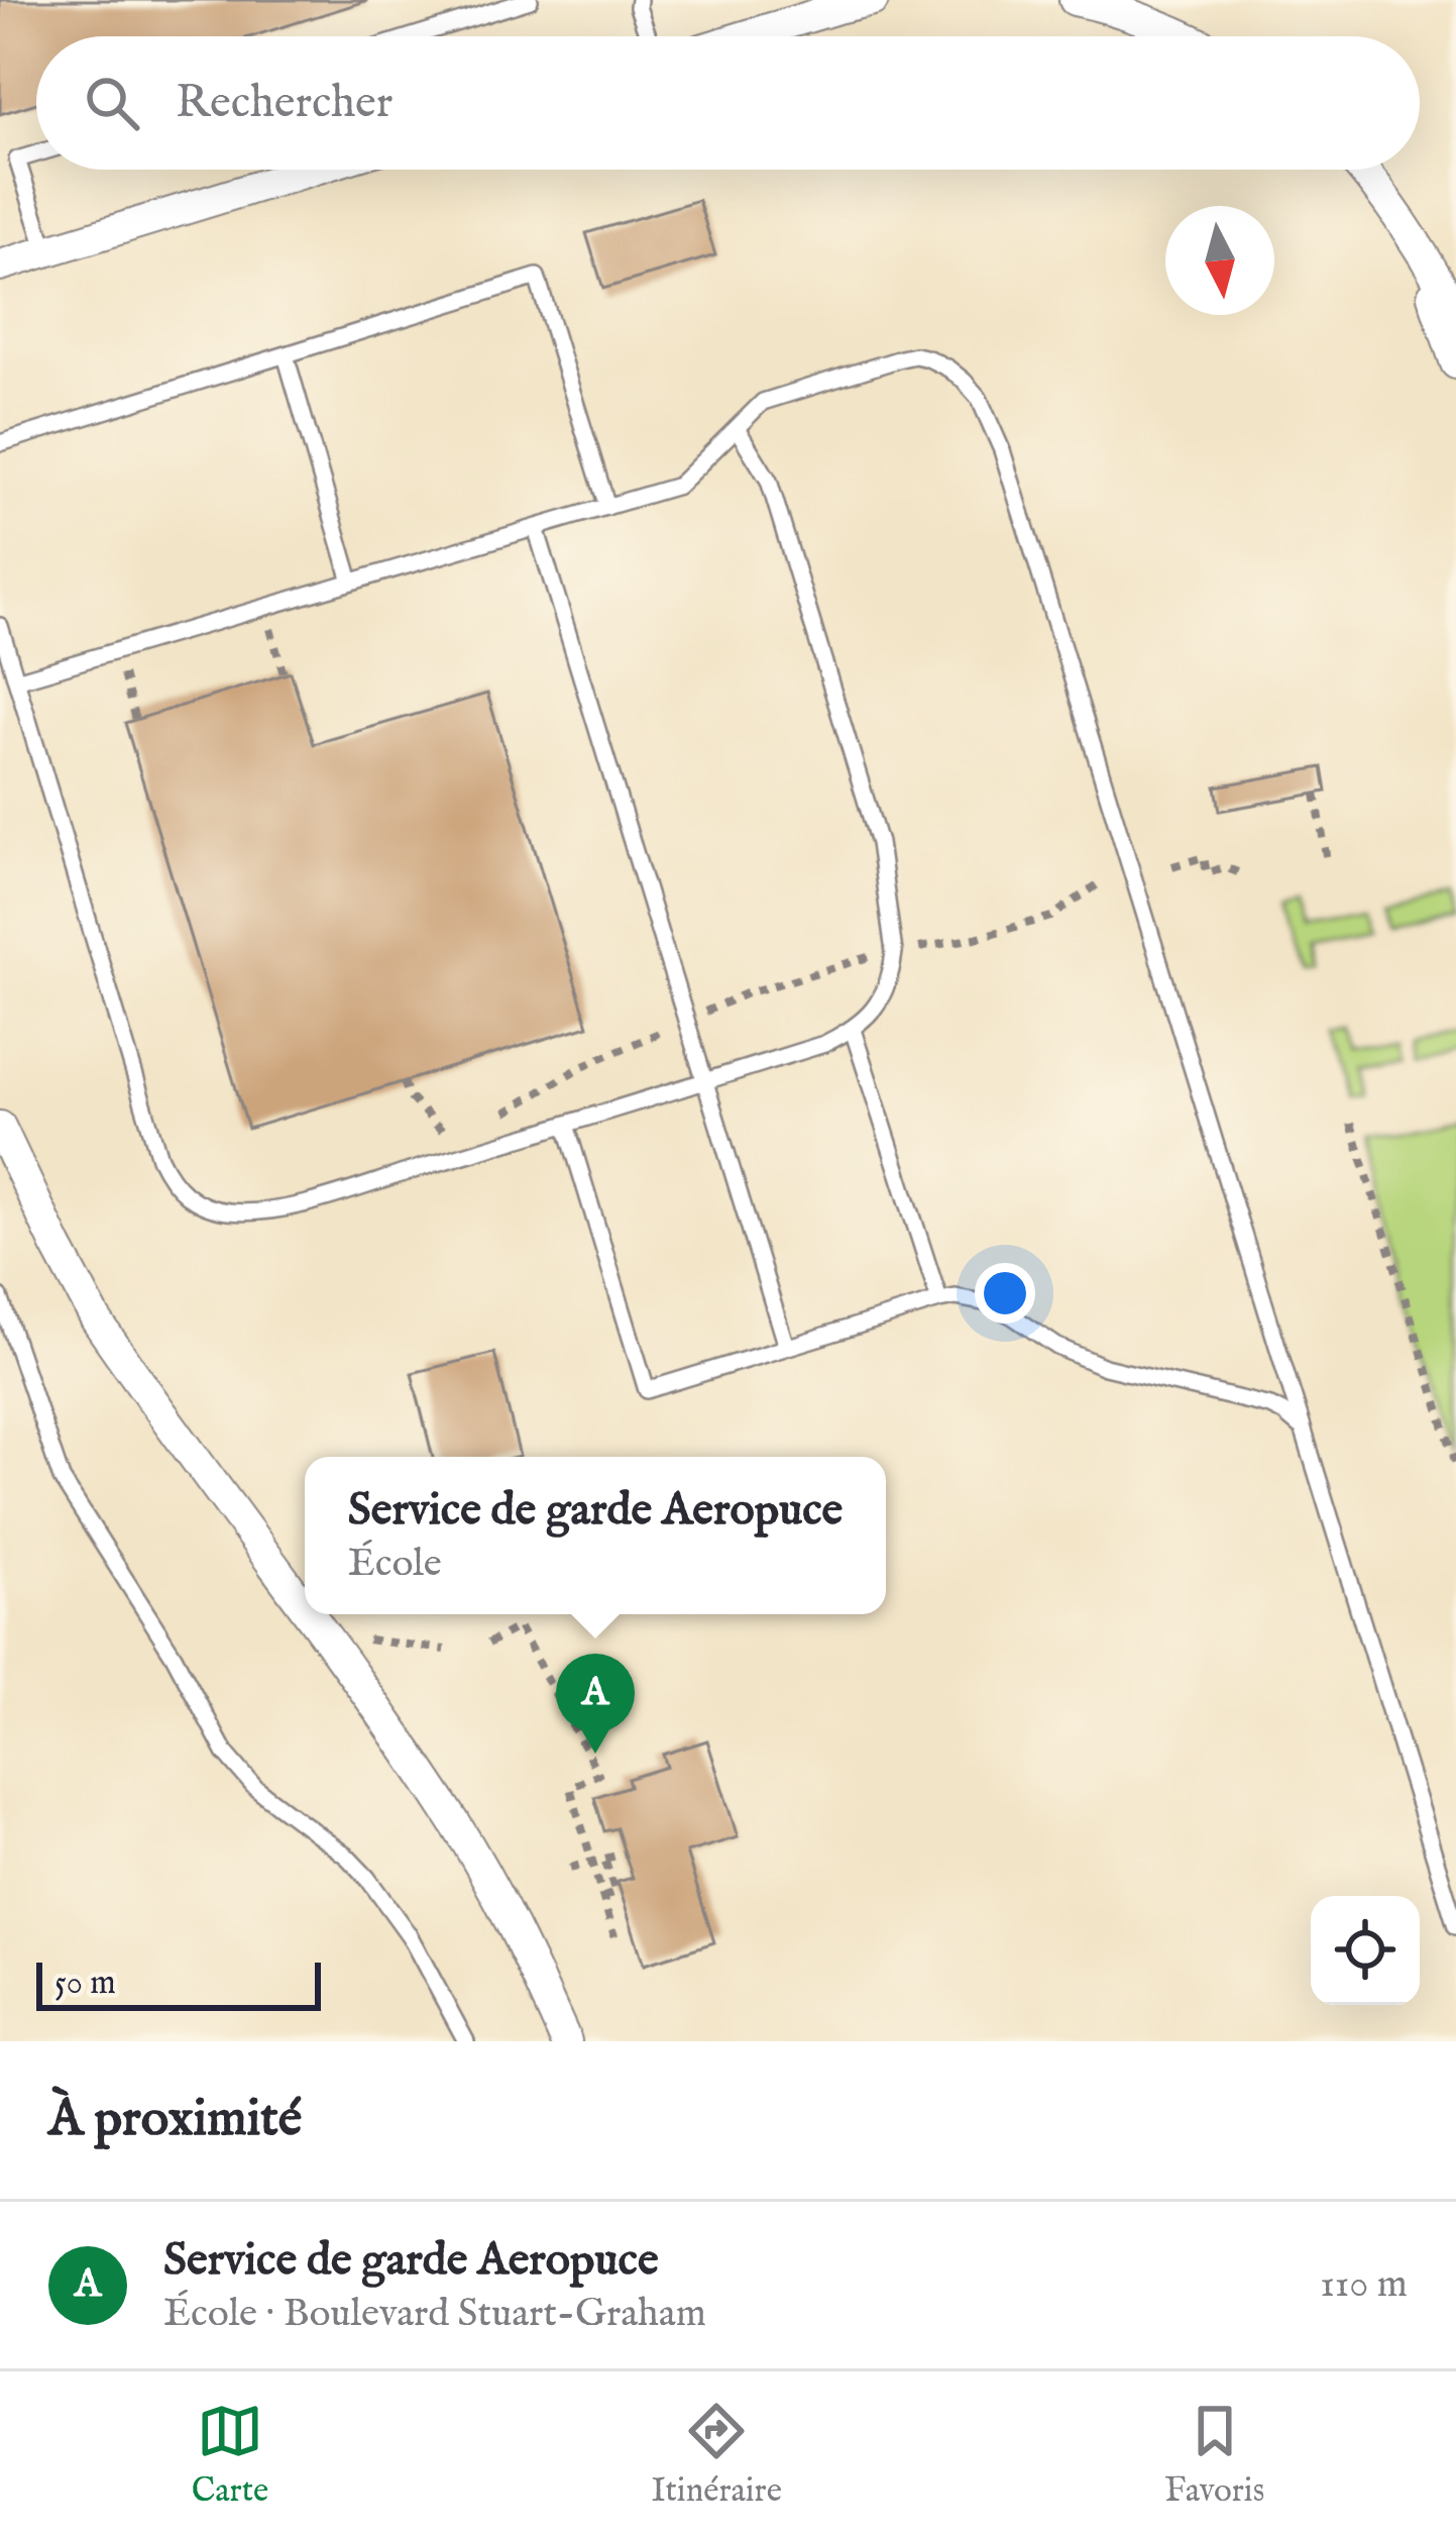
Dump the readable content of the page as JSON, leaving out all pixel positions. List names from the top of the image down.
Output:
{
  "scale_bar": "50 m",
  "north": "bottom",
  "page": {
    "search": "Rechercher",
    "popup": ["Service de garde Aeropuce", "École"],
    "pins": "A",
    "scale": "50 m",
    "heading": "À proximité",
    "list": [
      {
        "mark": "A",
        "name": "Service de garde Aeropuce",
        "note": "École · Boulevard Stuart-Graham",
        "value": "110 m"
      }
    ],
    "nav": ["Carte", "Itinéraire", "Favoris"]
  }
}
